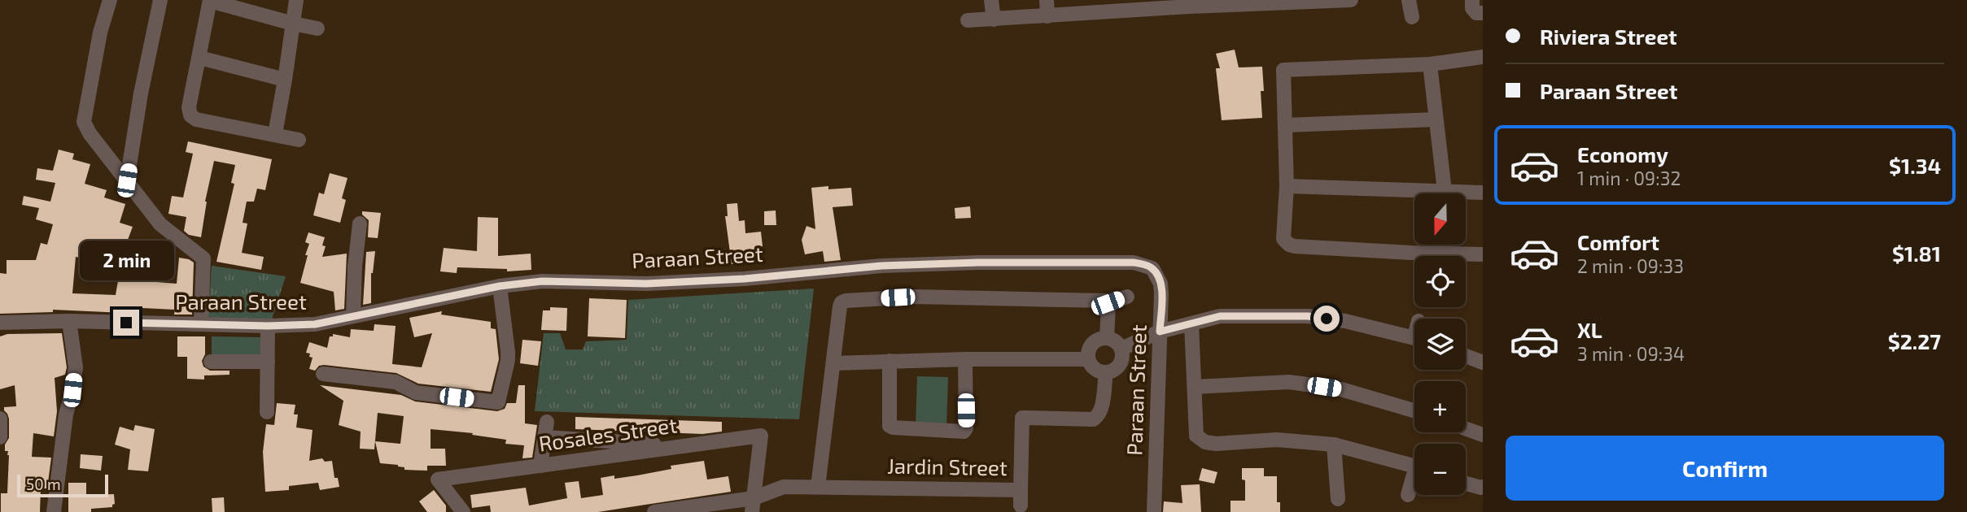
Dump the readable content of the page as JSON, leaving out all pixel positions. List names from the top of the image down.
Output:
{
  "streets": {
    "street": ["Paraan Street", "Rosales Street", "Jardin Street"]
  },
  "crossings": [
    ["Rosales Street", "Jardin Street"]
  ],
  "scale_bar": "50 m",
  "north": "bottom",
  "page": {
    "banner": ["Riviera Street", "Paraan Street"],
    "list": [
      {
        "name": "Economy",
        "note": "1 min · 09:32",
        "value": "$1.34"
      },
      {
        "name": "Comfort",
        "note": "2 min · 09:33",
        "value": "$1.81"
      },
      {
        "name": "XL",
        "note": "3 min · 09:34",
        "value": "$2.27"
      }
    ],
    "map_buttons": ["+", "−"],
    "bubble": "2 min",
    "buttons": "Confirm",
    "scale": "50 m"
  }
}
